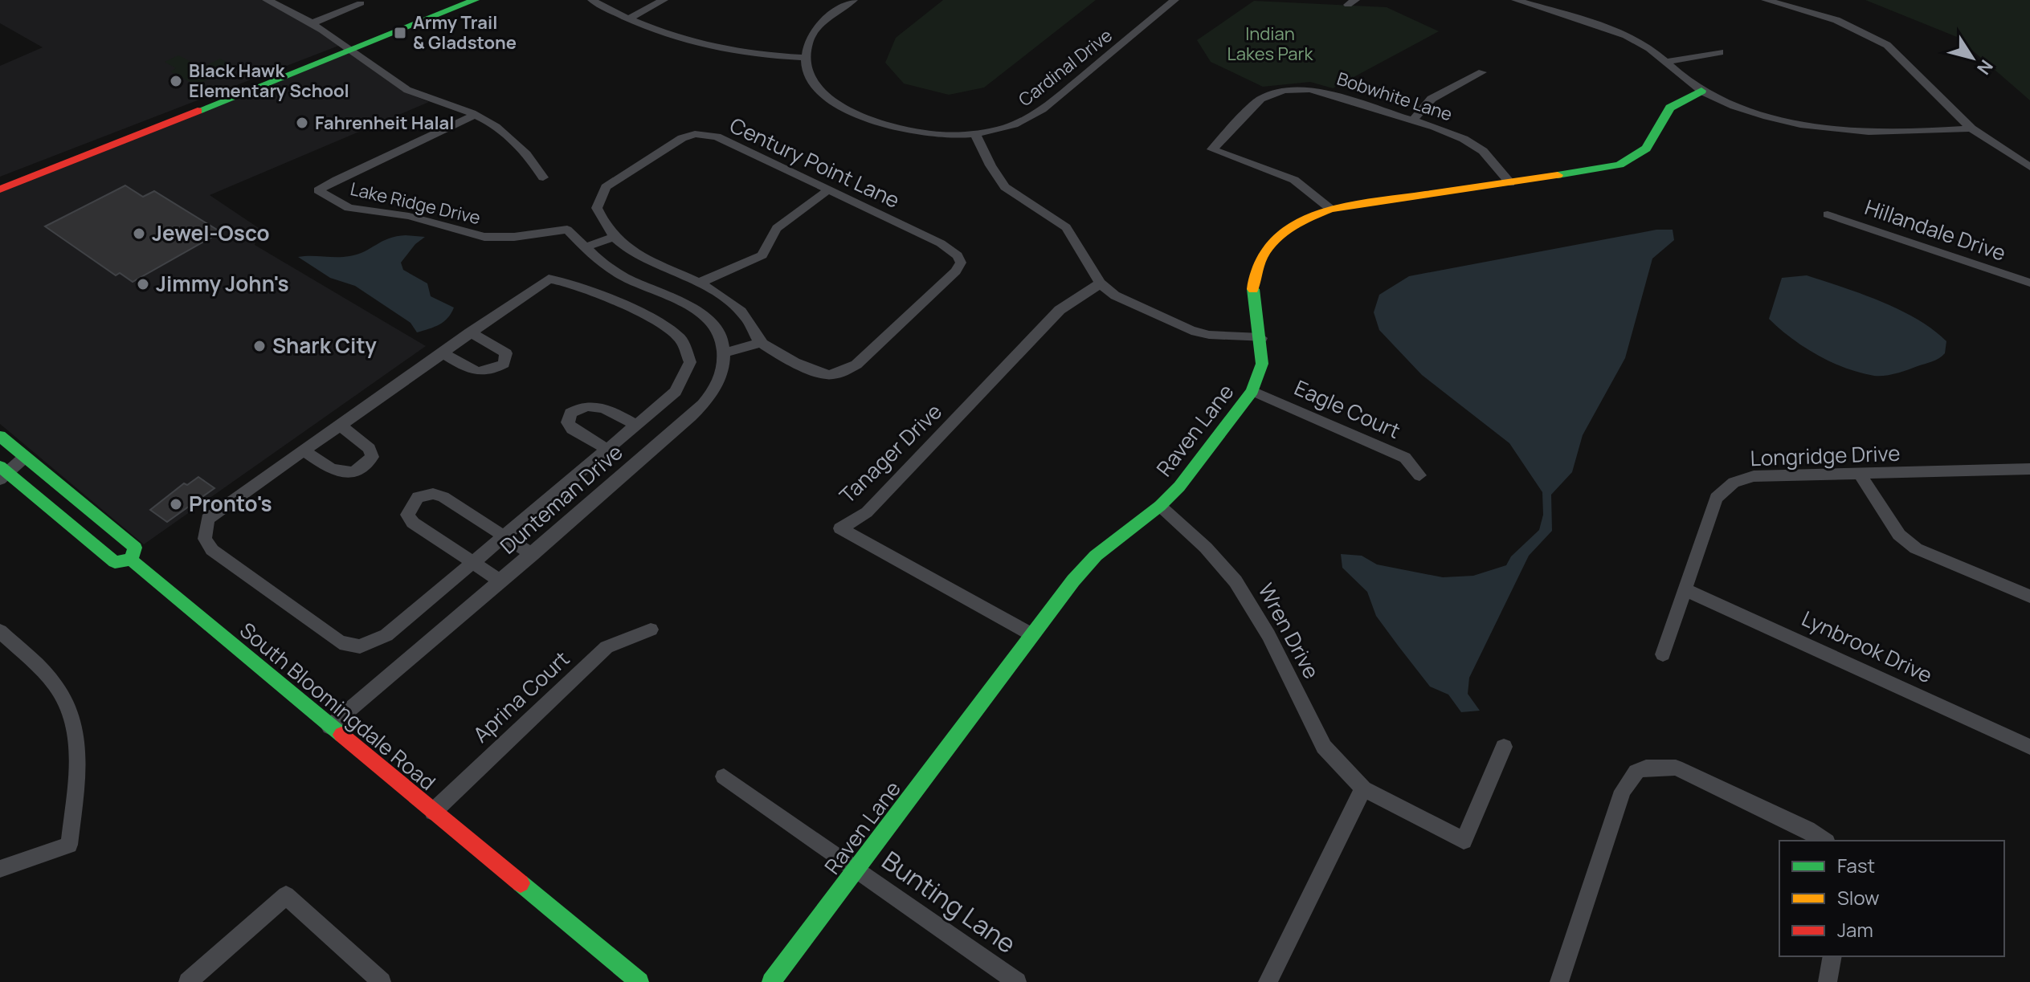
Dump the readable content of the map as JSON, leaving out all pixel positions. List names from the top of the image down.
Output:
{
  "streets": {
    "main road": ["Raven Lane", "South Bloomingdale Road"],
    "street": [
      "Cardinal Drive",
      "Bobwhite Lane",
      "Century Point Lane",
      "Lake Ridge Drive",
      "Hillandale Drive",
      "Eagle Court",
      "Tanager Drive",
      "Longridge Drive",
      "Dunteman Drive",
      "Wren Drive",
      "Lynbrook Drive",
      "Aprina Court",
      "Bunting Lane"
    ]
  },
  "crossings": [
    ["Bobwhite Lane", "Raven Lane"],
    ["Eagle Court", "Raven Lane"],
    ["Raven Lane", "Tanager Drive"],
    ["Raven Lane", "Wren Drive"],
    ["Raven Lane", "Bunting Lane"],
    ["Longridge Drive", "Lynbrook Drive"],
    ["Dunteman Drive", "South Bloomingdale Road"],
    ["Aprina Court", "South Bloomingdale Road"]
  ],
  "parks": ["Indian Lakes Park"],
  "places": {
    "transit": ["Army Trail & Gladstone"],
    "other": [
      "Black Hawk Elementary School",
      "Fahrenheit Halal",
      "Jewel-Osco",
      "Jimmy John's",
      "Shark City",
      "Pronto's"
    ]
  },
  "legend": ["Fast", "Slow", "Jam"],
  "north": "bottom right"
}
